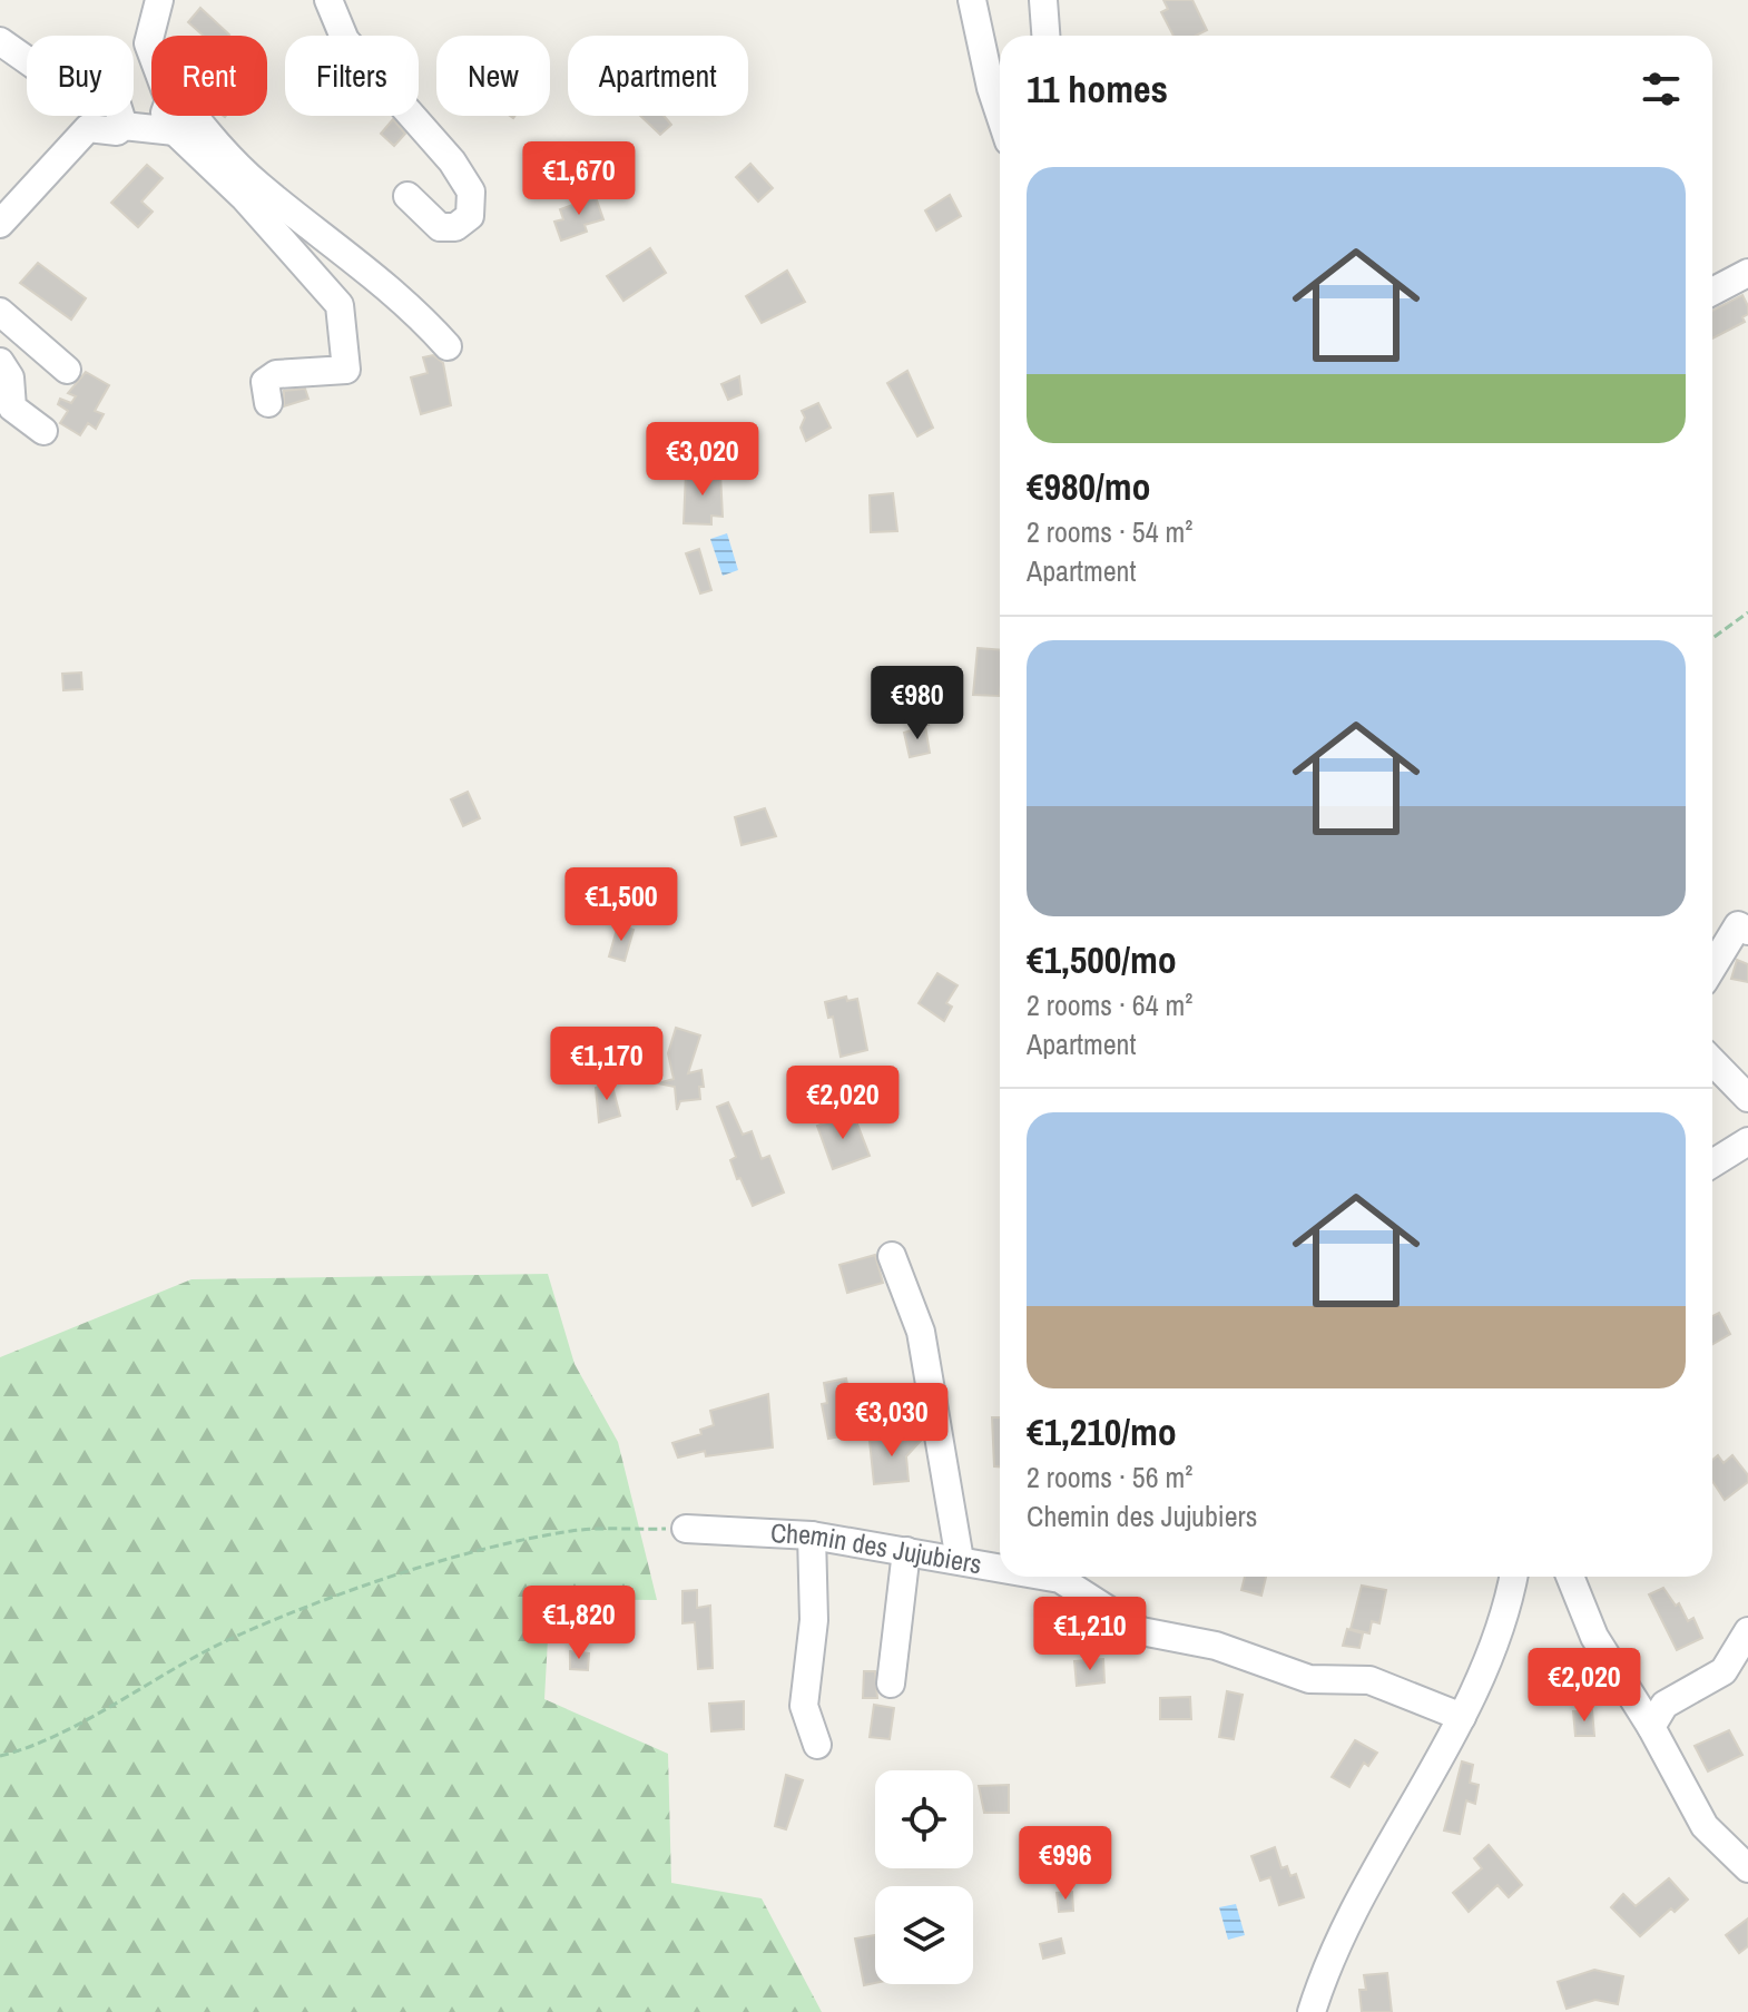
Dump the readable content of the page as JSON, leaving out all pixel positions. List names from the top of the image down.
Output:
{
  "streets": {
    "street": ["Chemin des Jujubiers"]
  },
  "page": {
    "chip": [
      "Buy",
      "Rent",
      "Filters",
      "New",
      "Apartment"
    ],
    "heading": "11 homes",
    "price": [
      "€1,670",
      "€3,020",
      "€980",
      "€1,500",
      "€1,170",
      "€2,020",
      "€3,030",
      "€1,820",
      "€1,210",
      "€2,020",
      "€996"
    ],
    "list": [
      {
        "name": "€980/mo",
        "note": "2 rooms · 54 m² · Apartment"
      },
      {
        "name": "€1,500/mo",
        "note": "2 rooms · 64 m² · Apartment"
      },
      {
        "name": "€1,210/mo",
        "note": "2 rooms · 56 m² · Chemin des Jujubiers"
      }
    ]
  }
}
